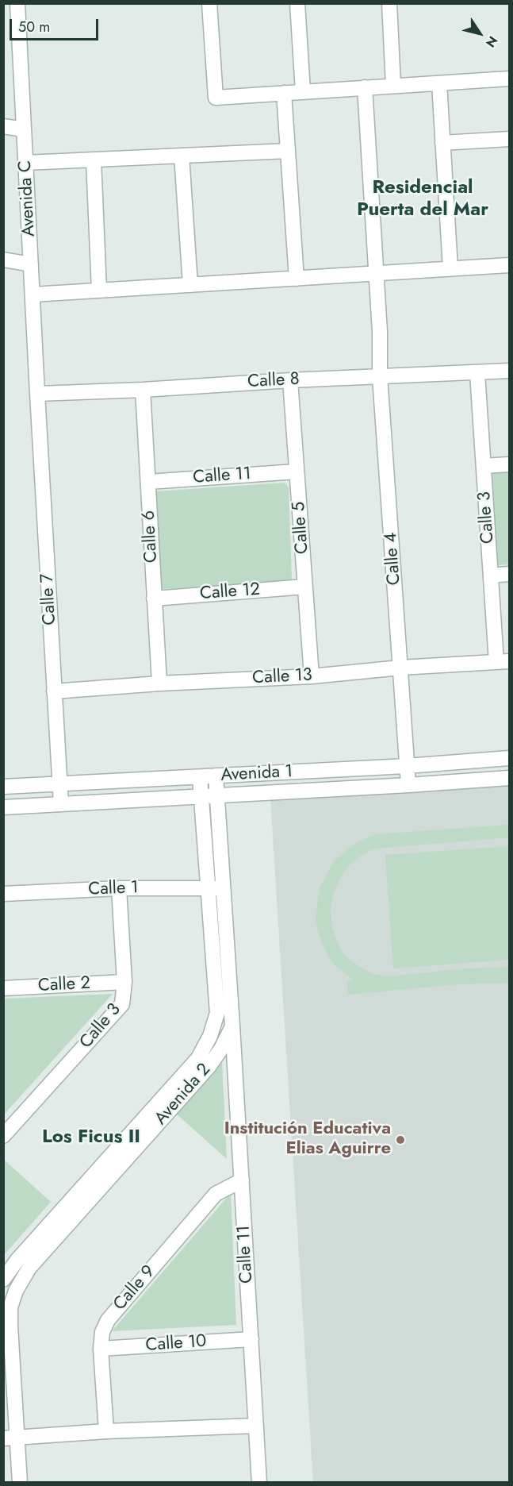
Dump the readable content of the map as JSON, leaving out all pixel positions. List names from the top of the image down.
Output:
{
  "streets": {
    "street": [
      "Avenida C",
      "Calle 8",
      "Calle 11",
      "Calle 3",
      "Calle 5",
      "Calle 6",
      "Calle 4",
      "Calle 12",
      "Calle 7",
      "Calle 13",
      "Avenida 1",
      "Calle 1",
      "Calle 2",
      "Avenida 2",
      "Calle 9",
      "Calle 10"
    ]
  },
  "crossings": [
    ["Avenida C", "Calle 8"],
    ["Avenida C", "Calle 7"],
    ["Calle 8", "Calle 3"],
    ["Calle 8", "Calle 5"],
    ["Calle 8", "Calle 6"],
    ["Calle 8", "Calle 4"],
    ["Calle 8", "Calle 7"],
    ["Calle 11", "Calle 5"],
    ["Calle 11", "Calle 6"],
    ["Calle 11", "Avenida 2"],
    ["Calle 11", "Calle 9"],
    ["Calle 11", "Calle 10"],
    ["Calle 3", "Calle 13"],
    ["Calle 3", "Calle 1"],
    ["Calle 3", "Calle 2"],
    ["Calle 5", "Calle 12"],
    ["Calle 5", "Calle 13"],
    ["Calle 6", "Calle 12"],
    ["Calle 6", "Calle 13"],
    ["Calle 4", "Calle 13"],
    ["Calle 4", "Avenida 1"],
    ["Calle 7", "Calle 13"],
    ["Calle 7", "Avenida 1"],
    ["Avenida 1", "Avenida 2"],
    ["Calle 1", "Avenida 2"],
    ["Calle 9", "Calle 10"]
  ],
  "districts": ["Residencial Puerta del Mar", "Los Ficus II"],
  "places": ["Institución Educativa Elias Aguirre"],
  "scale_bar": "50 m",
  "north": "bottom right"
}
